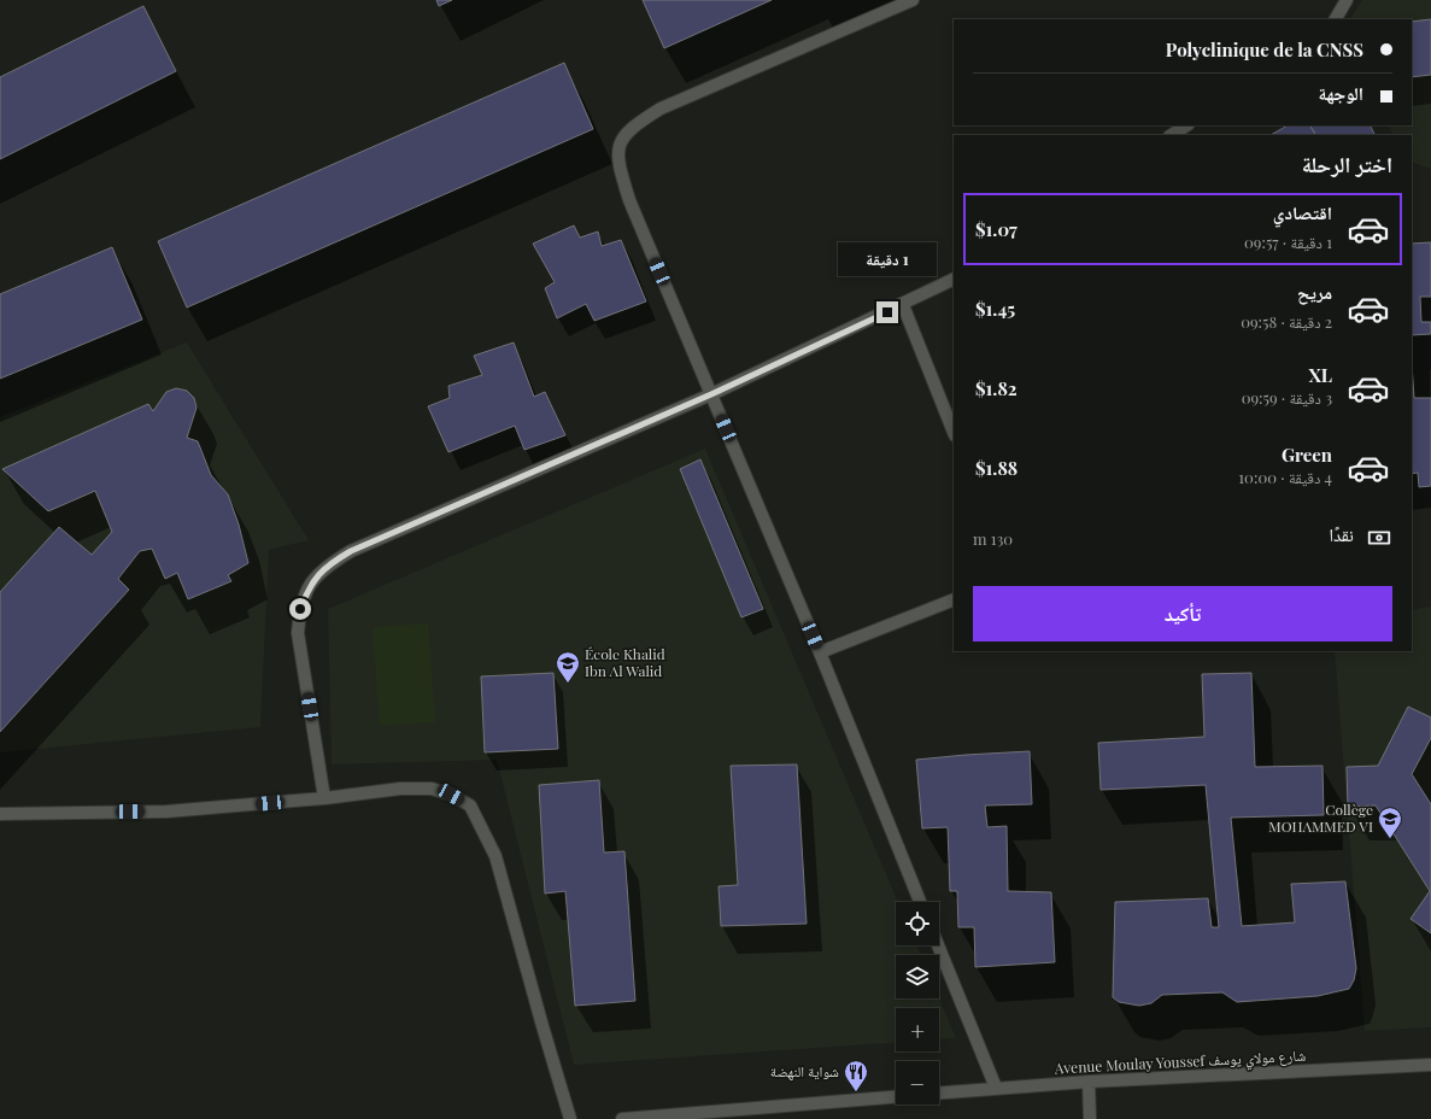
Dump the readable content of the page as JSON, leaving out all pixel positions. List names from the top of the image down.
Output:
{
  "streets": {
    "street": ["Avenue Moulay Youssef شارع مولاي يوسف"]
  },
  "places": {
    "school or university": ["École Khalid Ibn Al Walid", "Collège MOHAMMED VI"],
    "restaurant": ["شواية النهضة"]
  },
  "page": {
    "banner": ["Polyclinique de la CNSS", "الوجهة"],
    "heading": "اختر الرحلة",
    "list": [
      {
        "name": "اقتصادي",
        "note": "1 دقيقة · 09:57",
        "value": "$1.07"
      },
      {
        "name": "مريح",
        "note": "2 دقيقة · 09:58",
        "value": "$1.45"
      },
      {
        "name": "XL",
        "note": "3 دقيقة · 09:59",
        "value": "$1.82"
      },
      {
        "name": "Green",
        "note": "4 دقيقة · 10:00",
        "value": "$1.88"
      }
    ],
    "bubble": "1 دقيقة",
    "pay": ["نقدًا", "130 m"],
    "buttons": "تأكيد",
    "map_buttons": ["+", "−"]
  }
}
